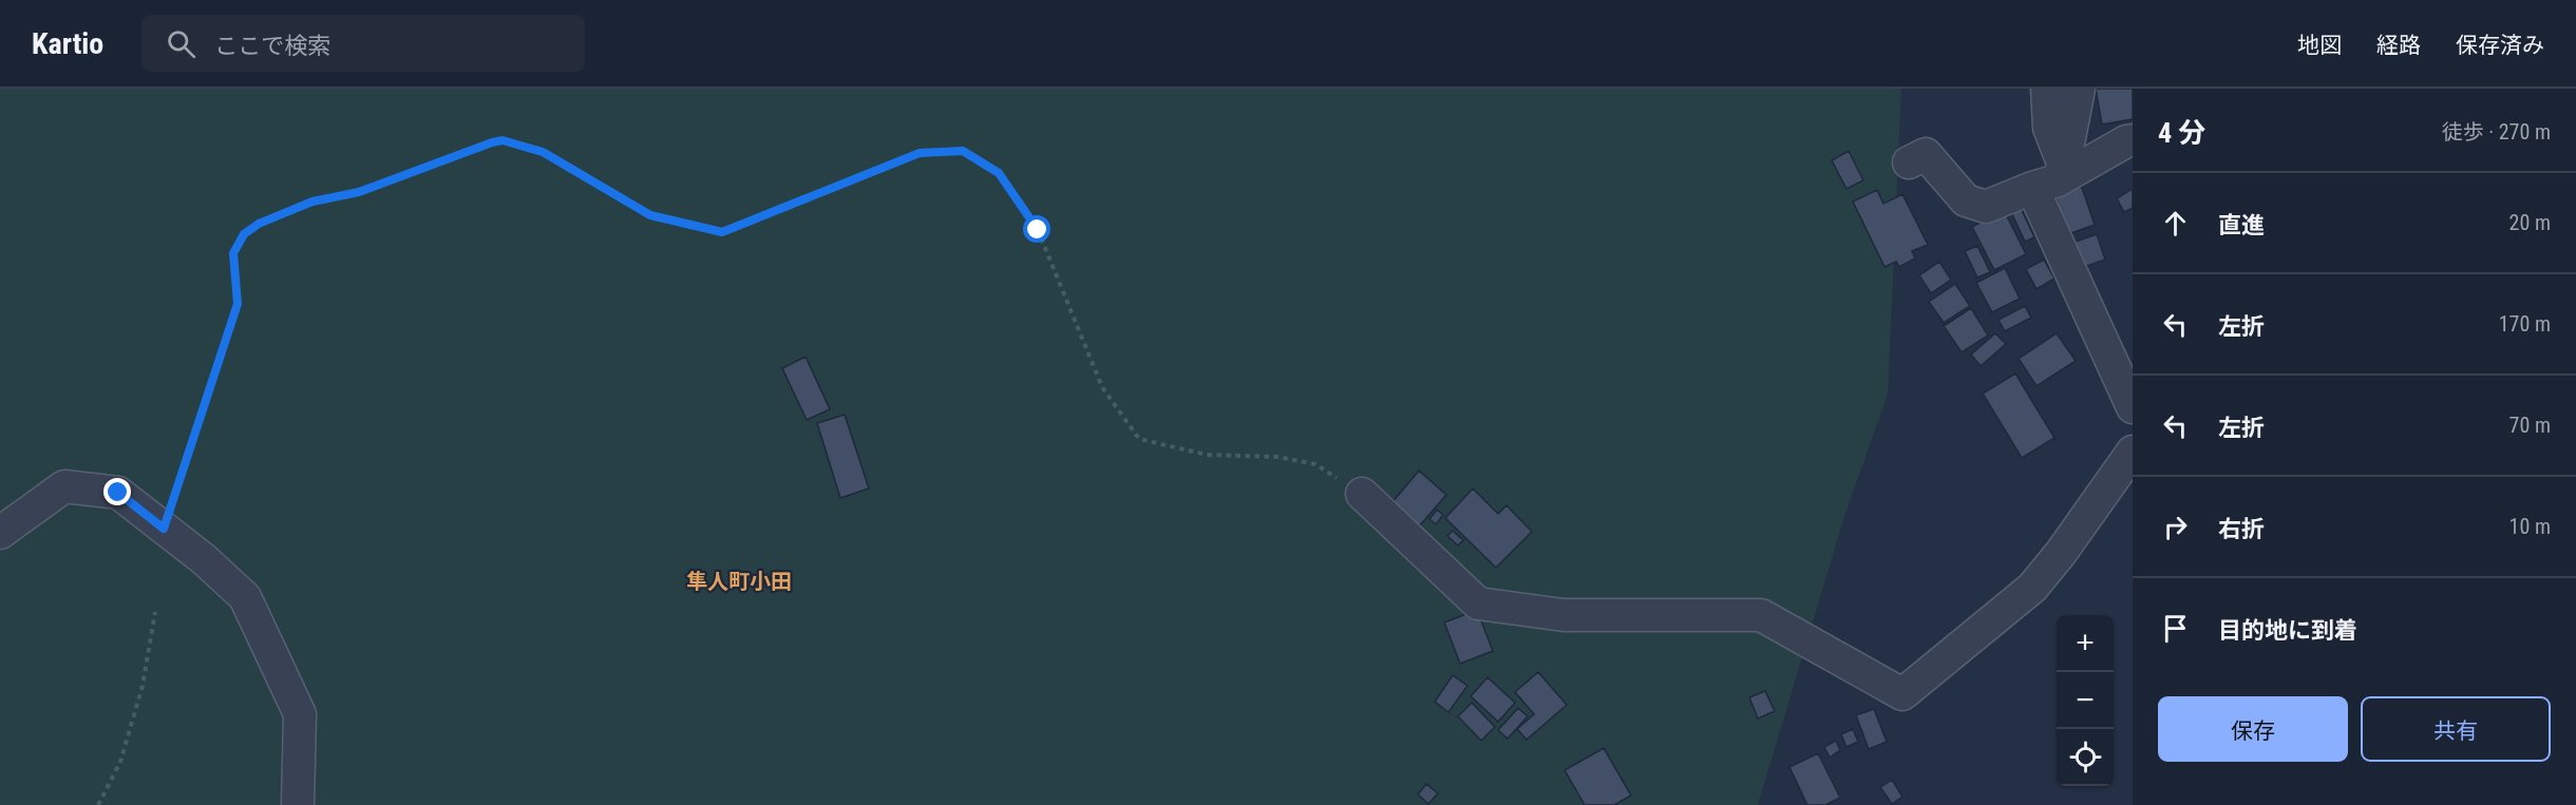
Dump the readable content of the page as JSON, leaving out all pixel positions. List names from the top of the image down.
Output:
{
  "districts": ["隼人町小田"],
  "page": {
    "header": "Kartio",
    "search": "ここで検索",
    "nav": ["地図", "経路", "保存済み"],
    "heading": ["4 分", "徒歩 · 270 m"],
    "list": [
      ["直進", "20 m"],
      ["左折", "170 m"],
      ["左折", "70 m"],
      ["右折", "10 m"],
      "目的地に到着"
    ],
    "map_buttons": ["+", "−"],
    "buttons": ["保存", "共有"]
  }
}
